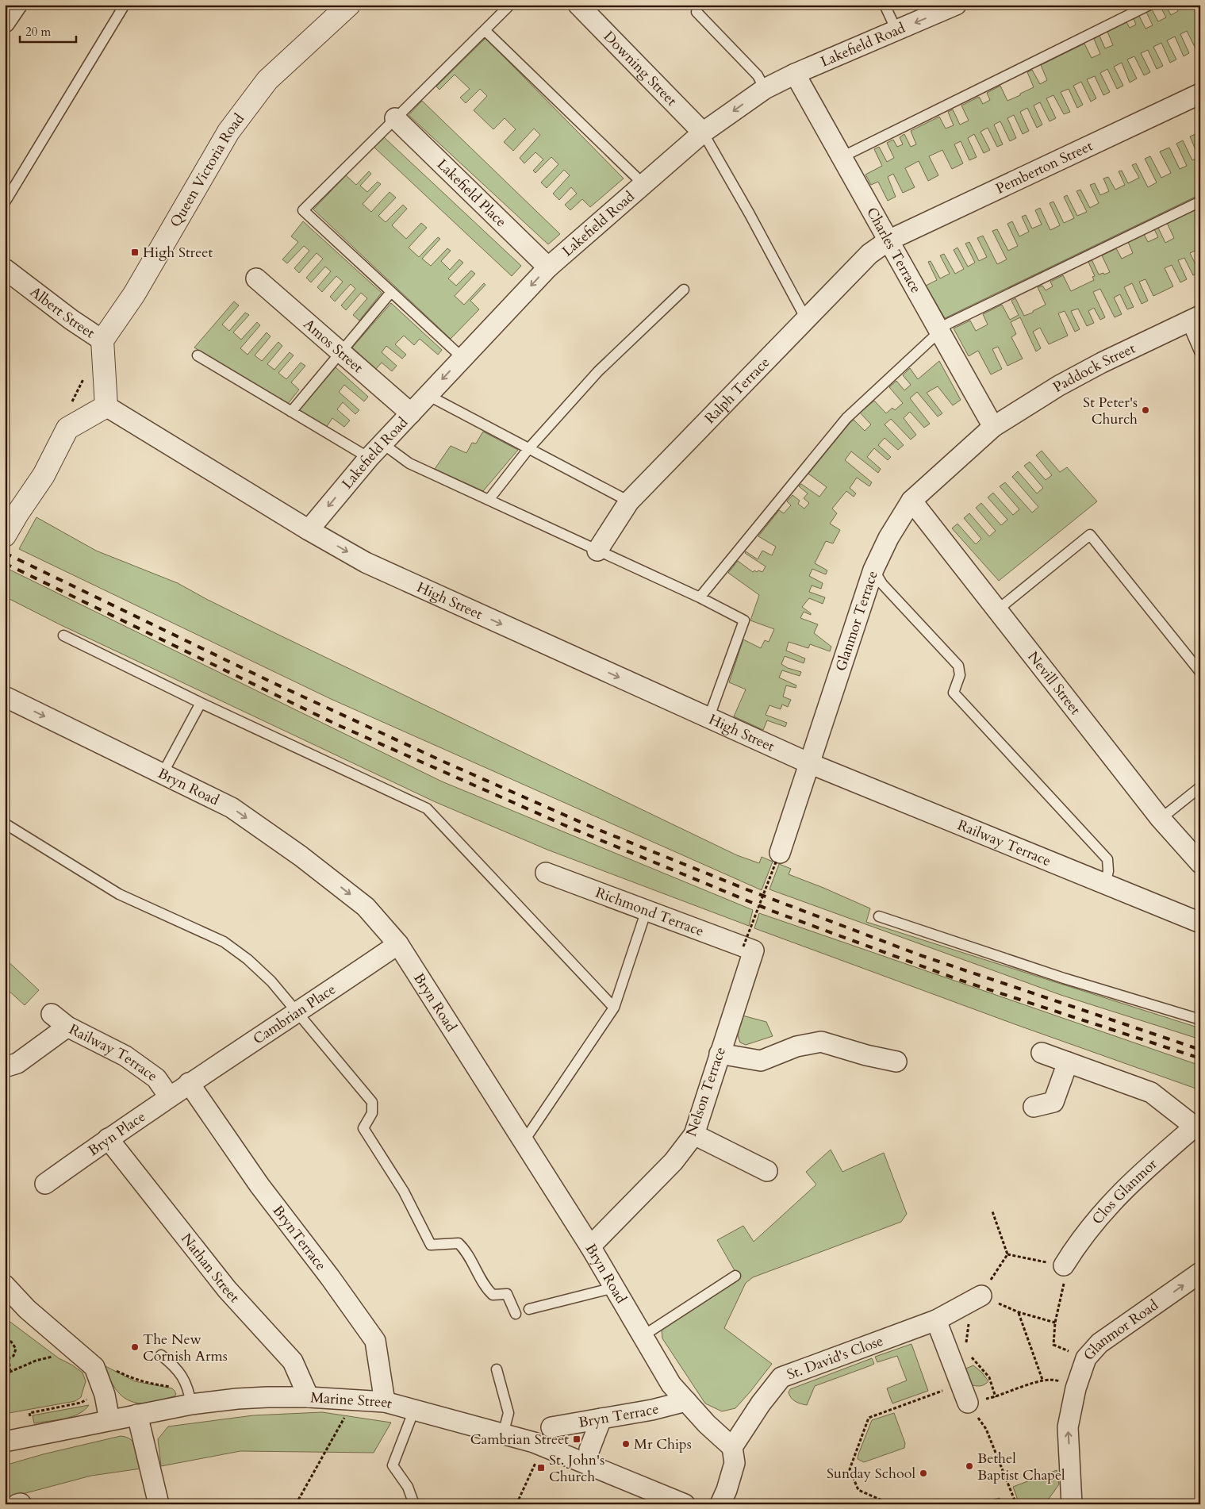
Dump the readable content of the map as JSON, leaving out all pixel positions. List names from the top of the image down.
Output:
{
  "streets": {
    "street": [
      "Lakefield Road",
      "Downing Street",
      "Pemberton Street",
      "Queen Victoria Road",
      "Lakefield Place",
      "Charles Terrace",
      "Albert Street",
      "Amos Street",
      "Paddock Street",
      "Ralph Terrace",
      "High Street",
      "Glanmor Terrace",
      "Nevill Street",
      "Bryn Road",
      "Railway Terrace",
      "Richmond Terrace",
      "Cambrian Place",
      "Nelson Terrace",
      "Bryn Place",
      "Clos Glanmor",
      "BrynTerrace",
      "Nathan Street",
      "Glanmor Road",
      "St. David's Close",
      "Marine Street",
      "Bryn Terrace"
    ]
  },
  "crossings": [
    ["Lakefield Road", "Downing Street"],
    ["Lakefield Road", "Lakefield Place"],
    ["Lakefield Road", "Charles Terrace"],
    ["Lakefield Road", "Amos Street"],
    ["Lakefield Road", "High Street"],
    ["Pemberton Street", "Charles Terrace"],
    ["Pemberton Street", "Ralph Terrace"],
    ["Queen Victoria Road", "Albert Street"],
    ["Charles Terrace", "Paddock Street"],
    ["Charles Terrace", "Ralph Terrace"],
    ["Charles Terrace", "Glanmor Terrace"],
    ["Paddock Street", "Glanmor Terrace"],
    ["High Street", "Glanmor Terrace"],
    ["High Street", "Railway Terrace"],
    ["Glanmor Terrace", "Nevill Street"],
    ["Glanmor Terrace", "Railway Terrace"],
    ["Bryn Road", "Cambrian Place"],
    ["Bryn Road", "Nelson Terrace"],
    ["Bryn Road", "St. David's Close"],
    ["Bryn Road", "Bryn Terrace"],
    ["Railway Terrace", "Bryn Place"],
    ["Richmond Terrace", "Nelson Terrace"],
    ["Cambrian Place", "Bryn Place"],
    ["Cambrian Place", "BrynTerrace"],
    ["Bryn Place", "BrynTerrace"],
    ["Bryn Place", "Nathan Street"],
    ["BrynTerrace", "Marine Street"],
    ["Nathan Street", "Marine Street"]
  ],
  "one_way": [
    "Lakefield Road",
    "High Street",
    "Bryn Road",
    "Glanmor Road"
  ],
  "places": {
    "transit": ["High Street", "Cambrian Street", "St. John's Church"],
    "other": [
      "St Peter's Church",
      "The New Cornish Arms",
      "Mr Chips",
      "Bethel Baptist Chapel",
      "Sunday School"
    ]
  },
  "scale_bar": "20 m"
}
